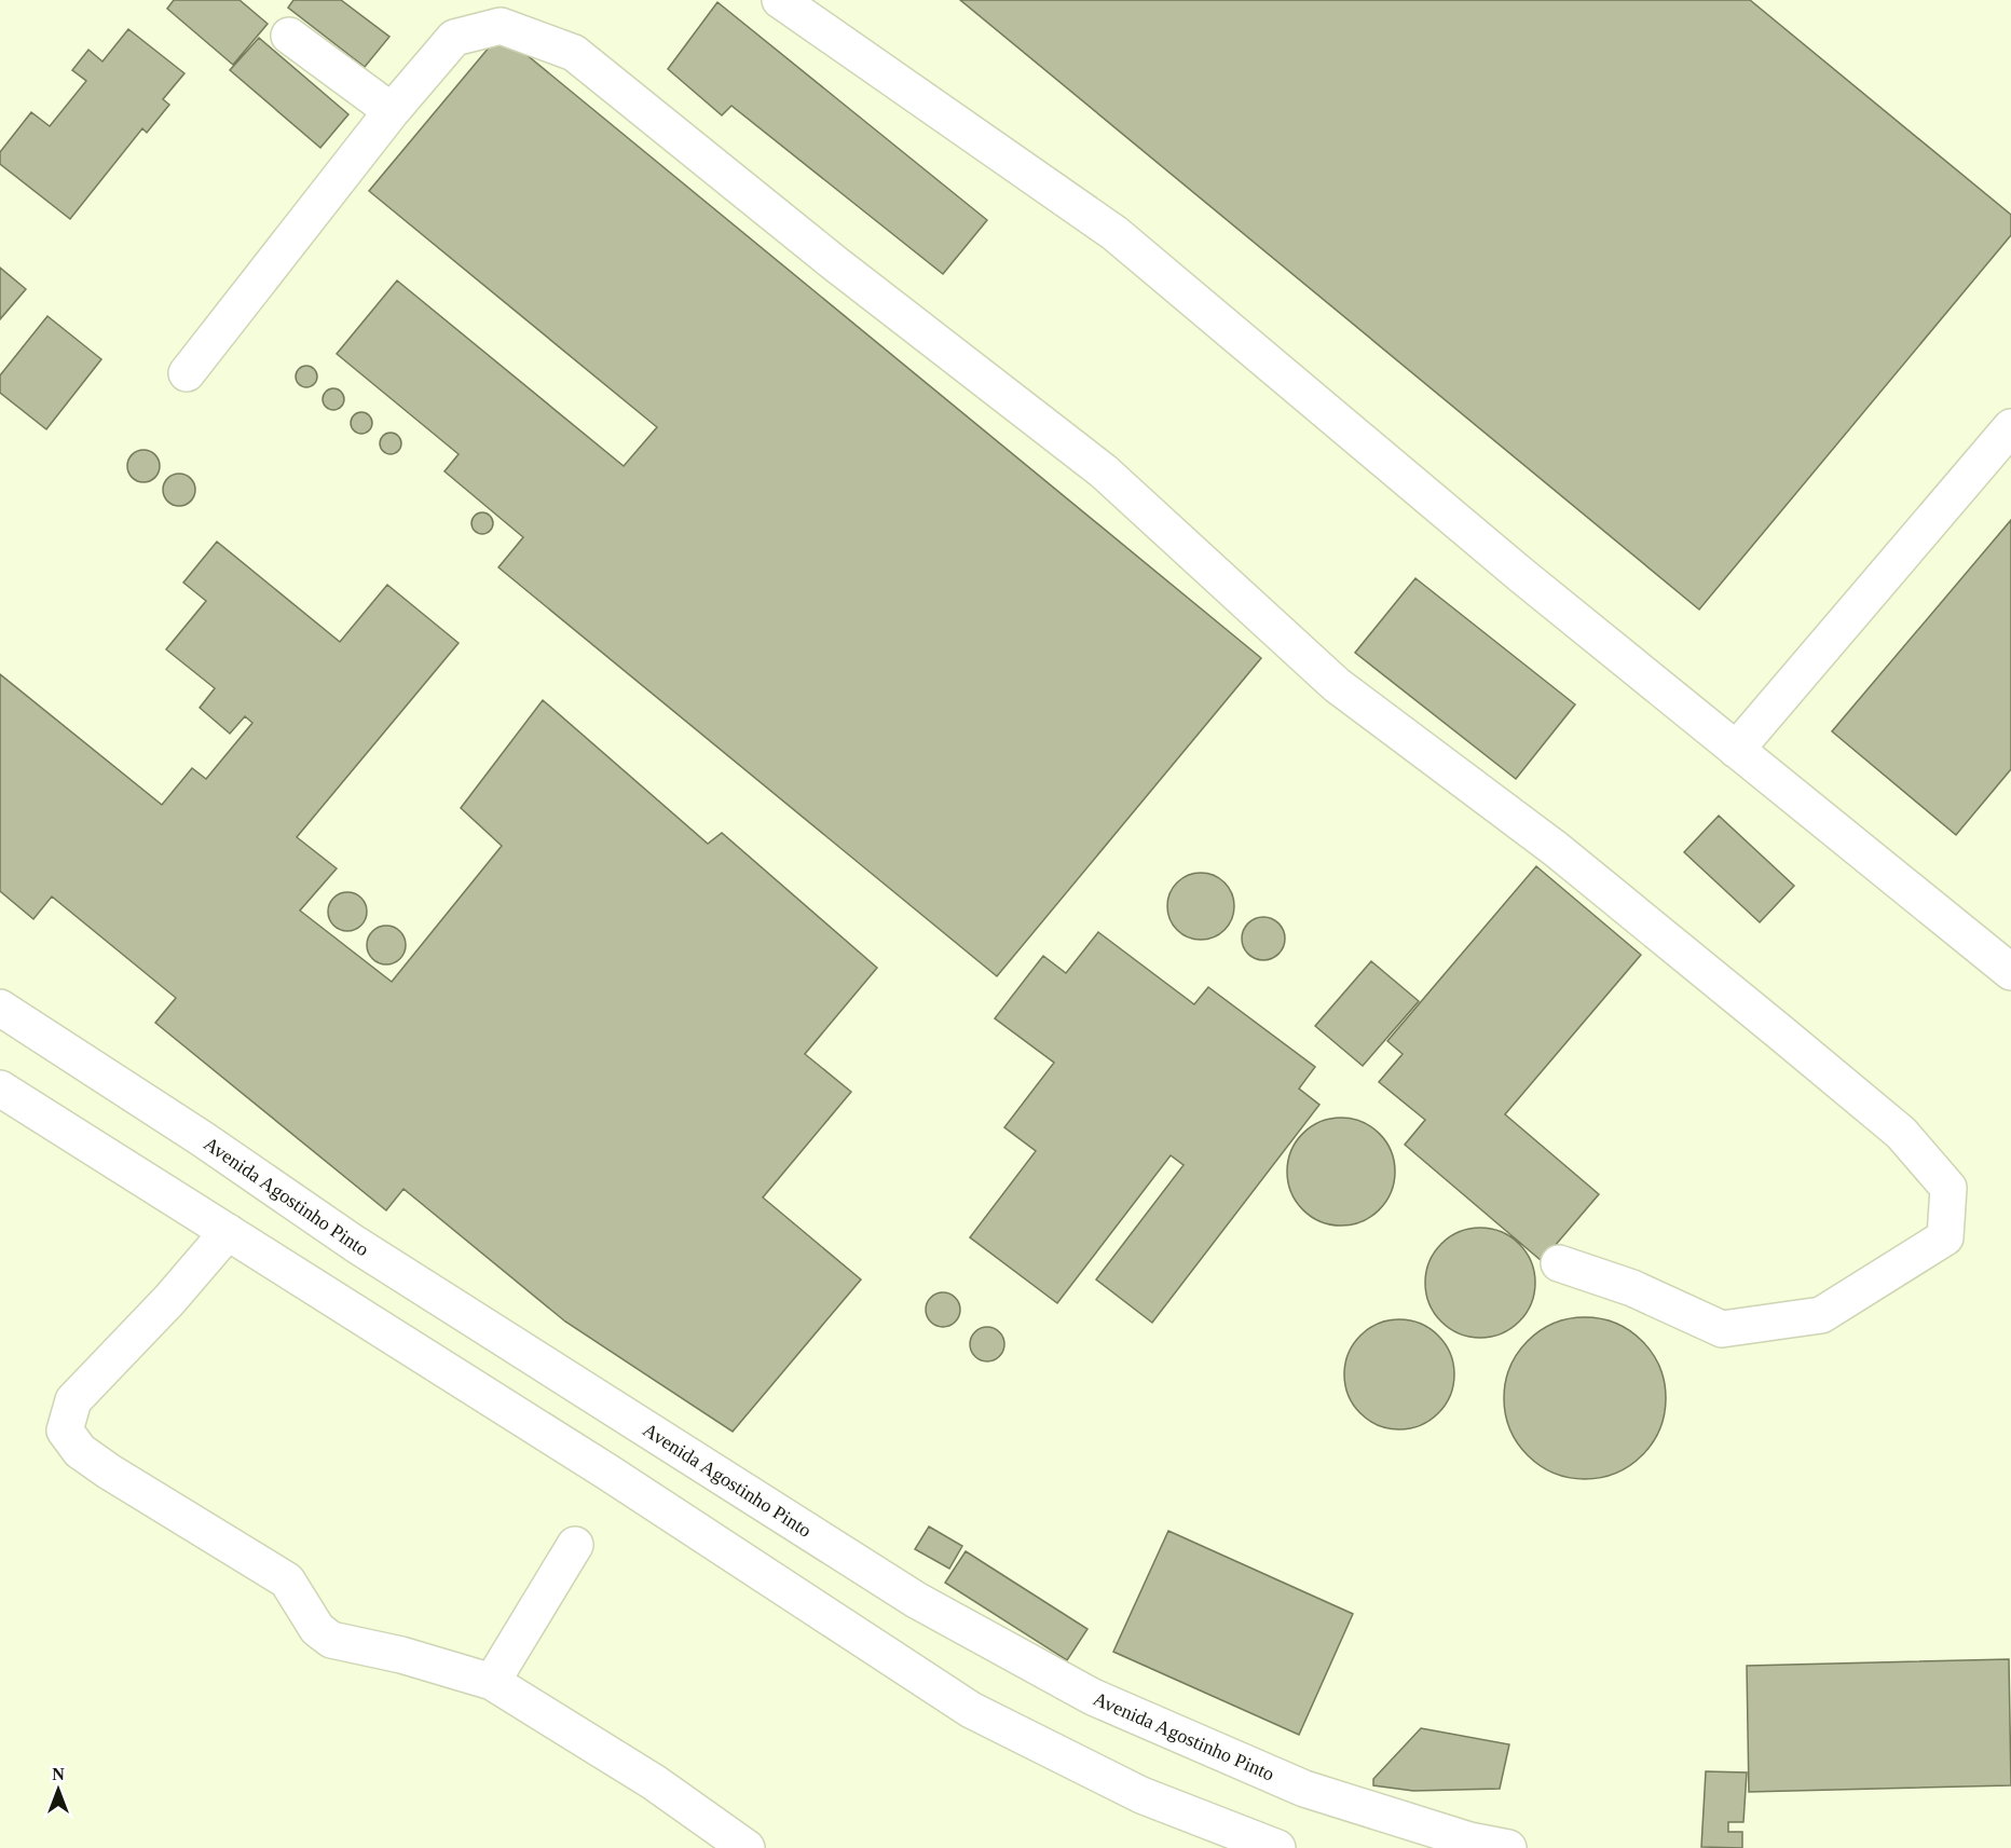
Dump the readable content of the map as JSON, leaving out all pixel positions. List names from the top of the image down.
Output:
{
  "streets": {
    "main road": ["Avenida Agostinho Pinto"]
  },
  "north": "top"
}
